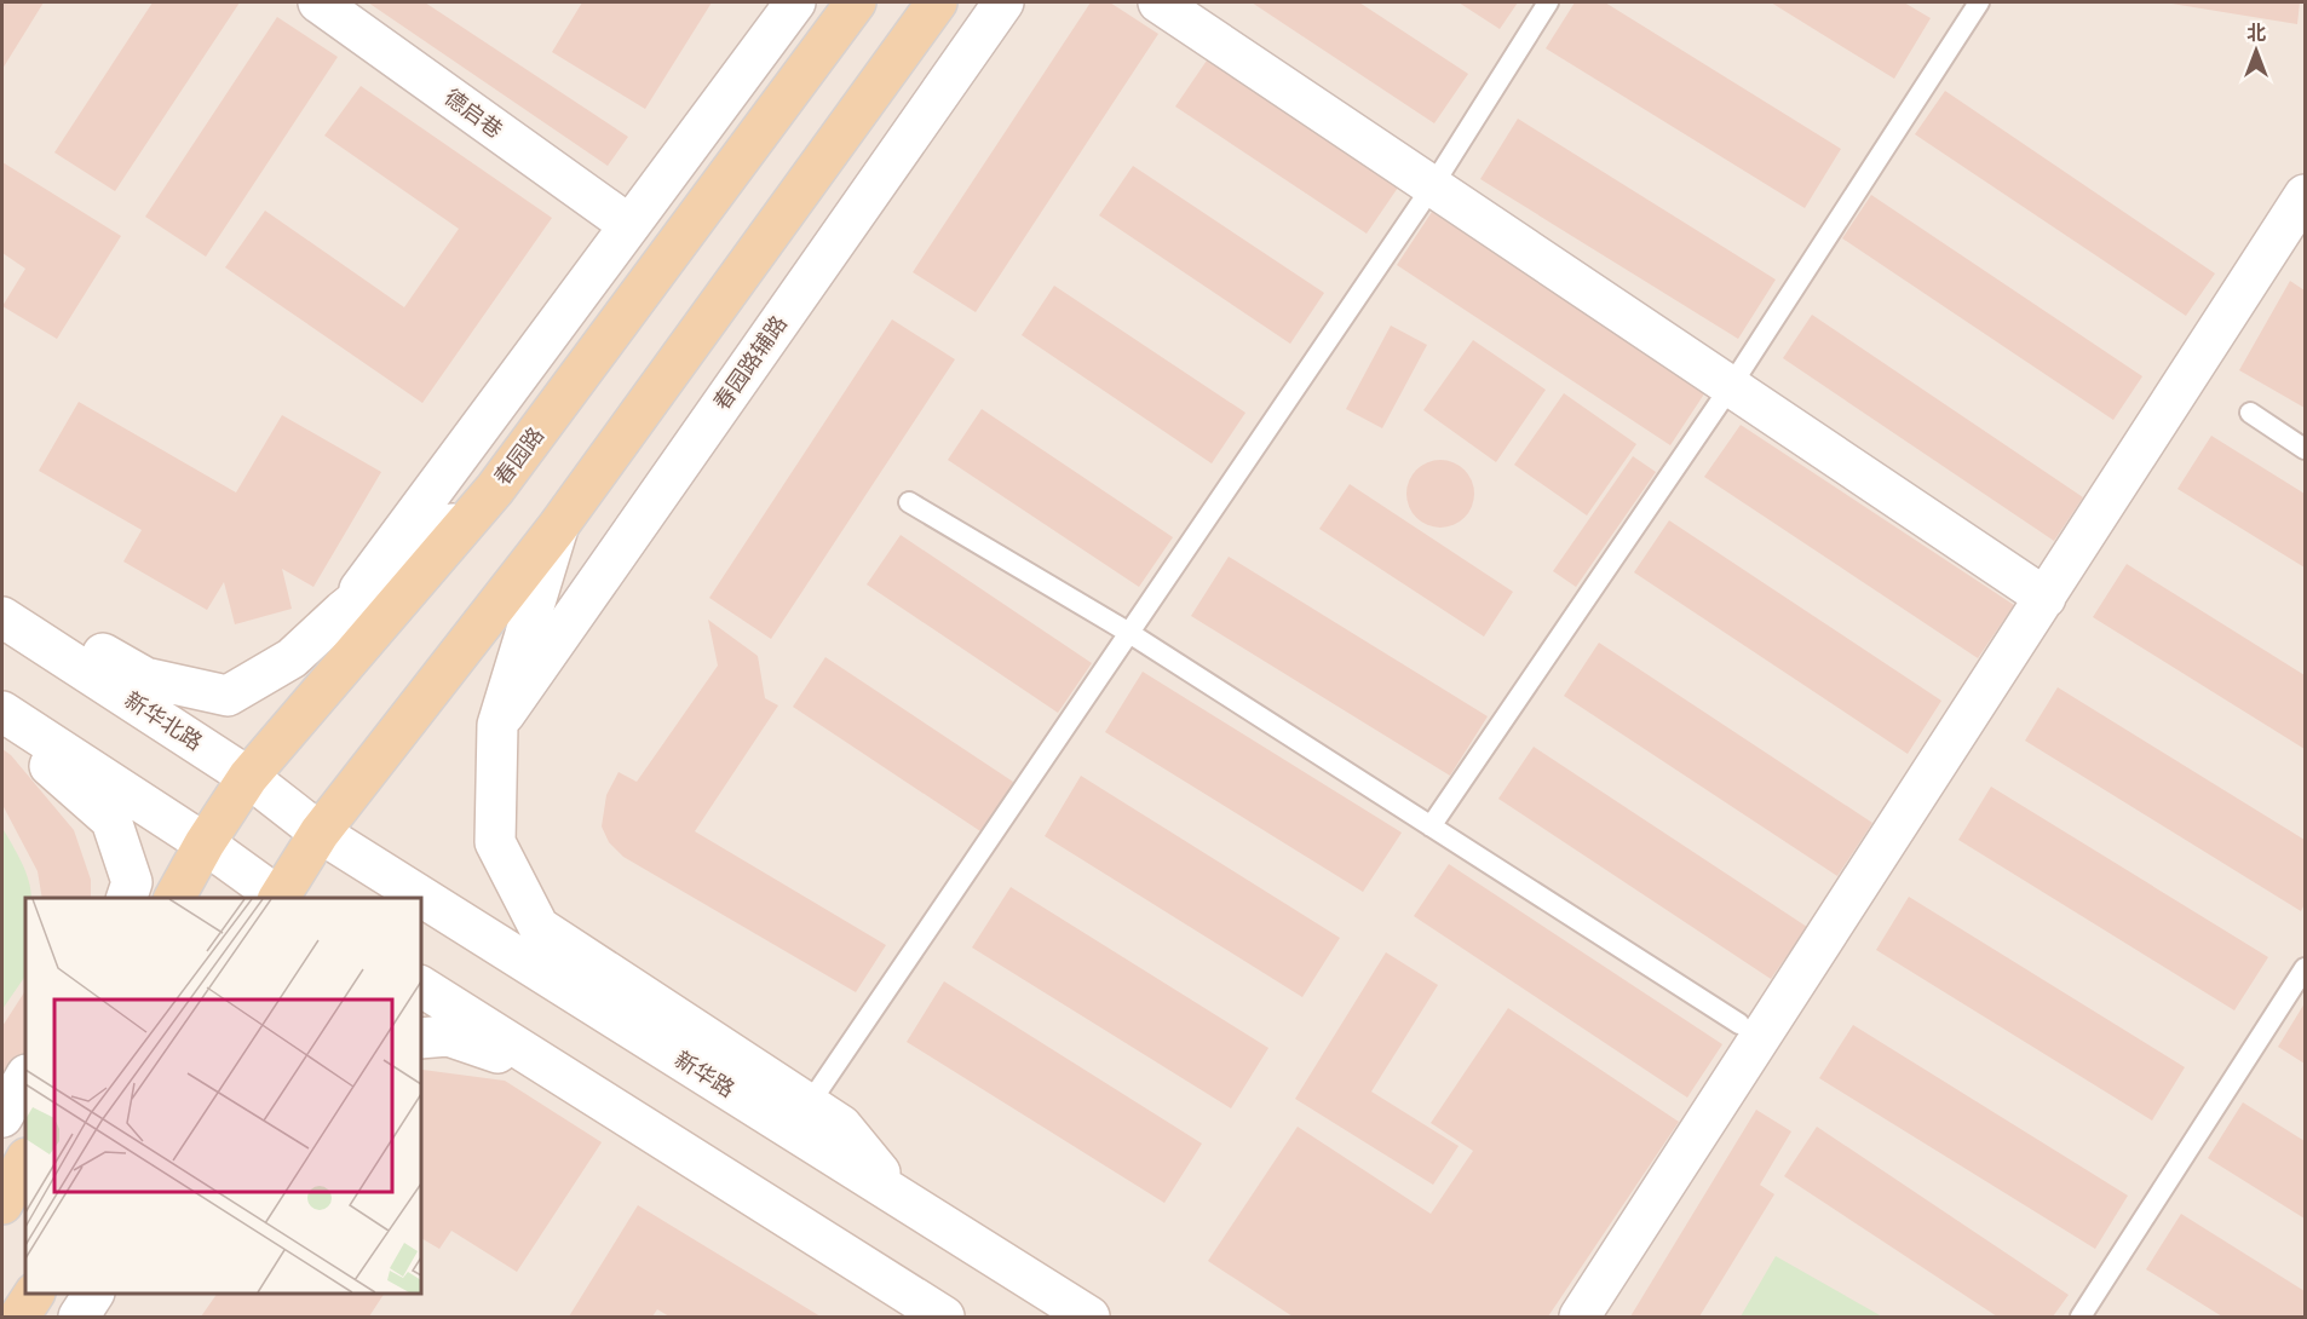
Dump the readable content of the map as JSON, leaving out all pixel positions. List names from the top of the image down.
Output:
{
  "streets": {
    "main road": ["春园路"],
    "street": [
      "德启巷",
      "春园路辅路",
      "新华北路",
      "新华路"
    ]
  },
  "crossings": [
    ["春园路", "新华北路"],
    ["新华北路", "新华路"]
  ],
  "north": "top"
}
